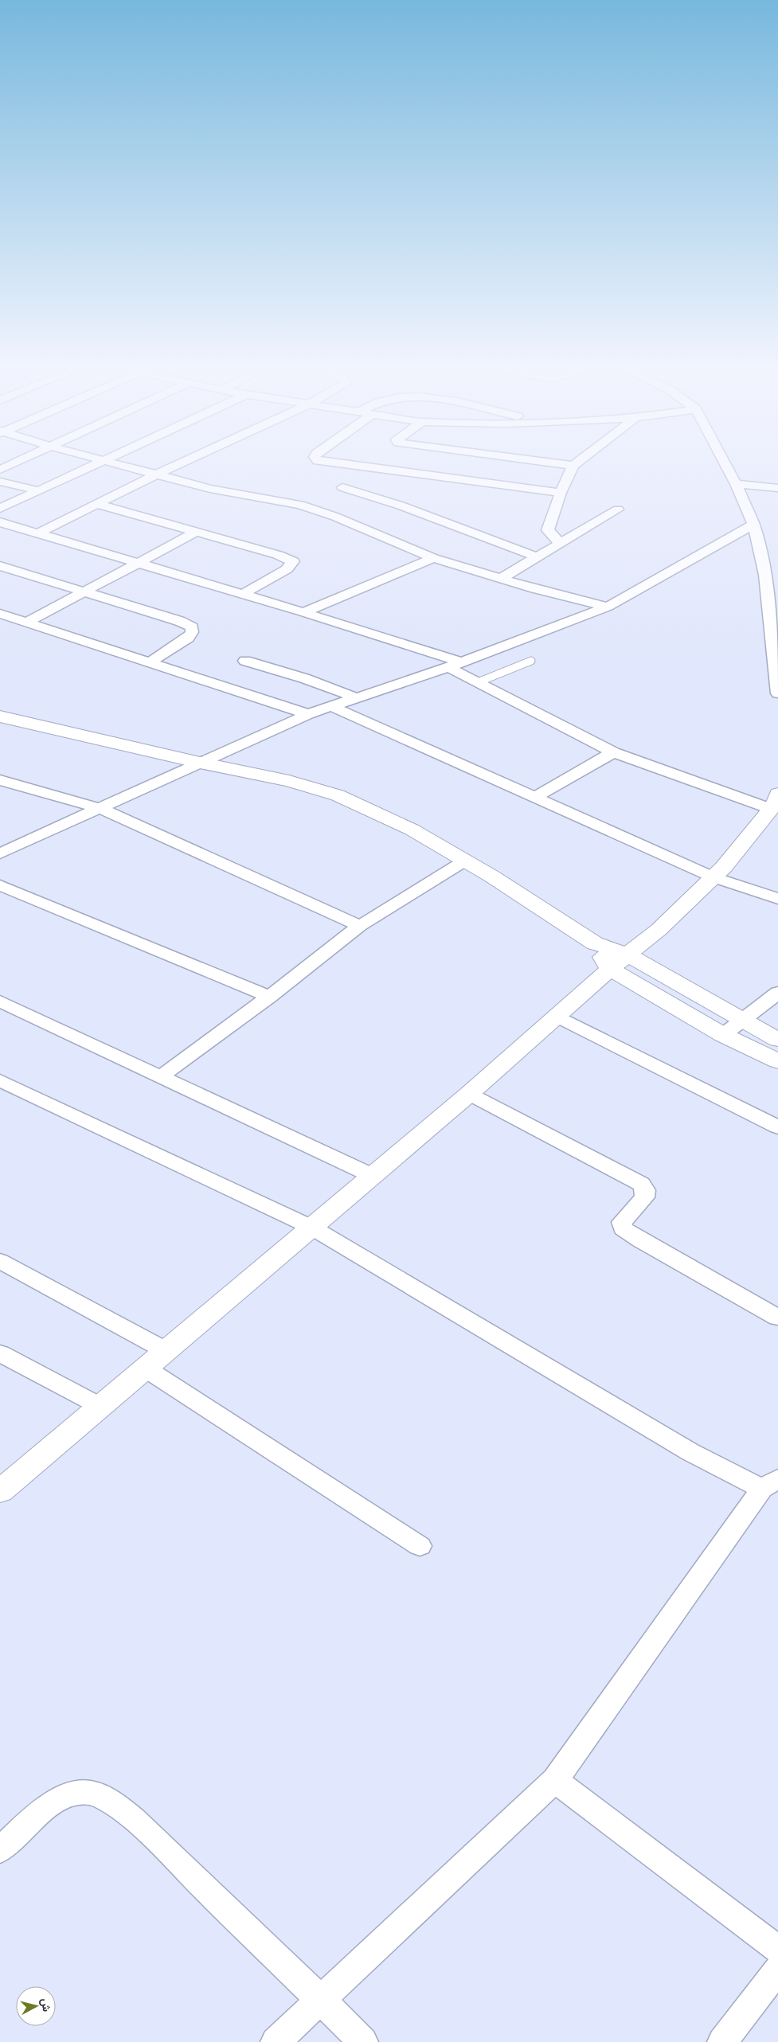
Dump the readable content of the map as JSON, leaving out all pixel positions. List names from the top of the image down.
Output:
{
  "north": "right"
}
